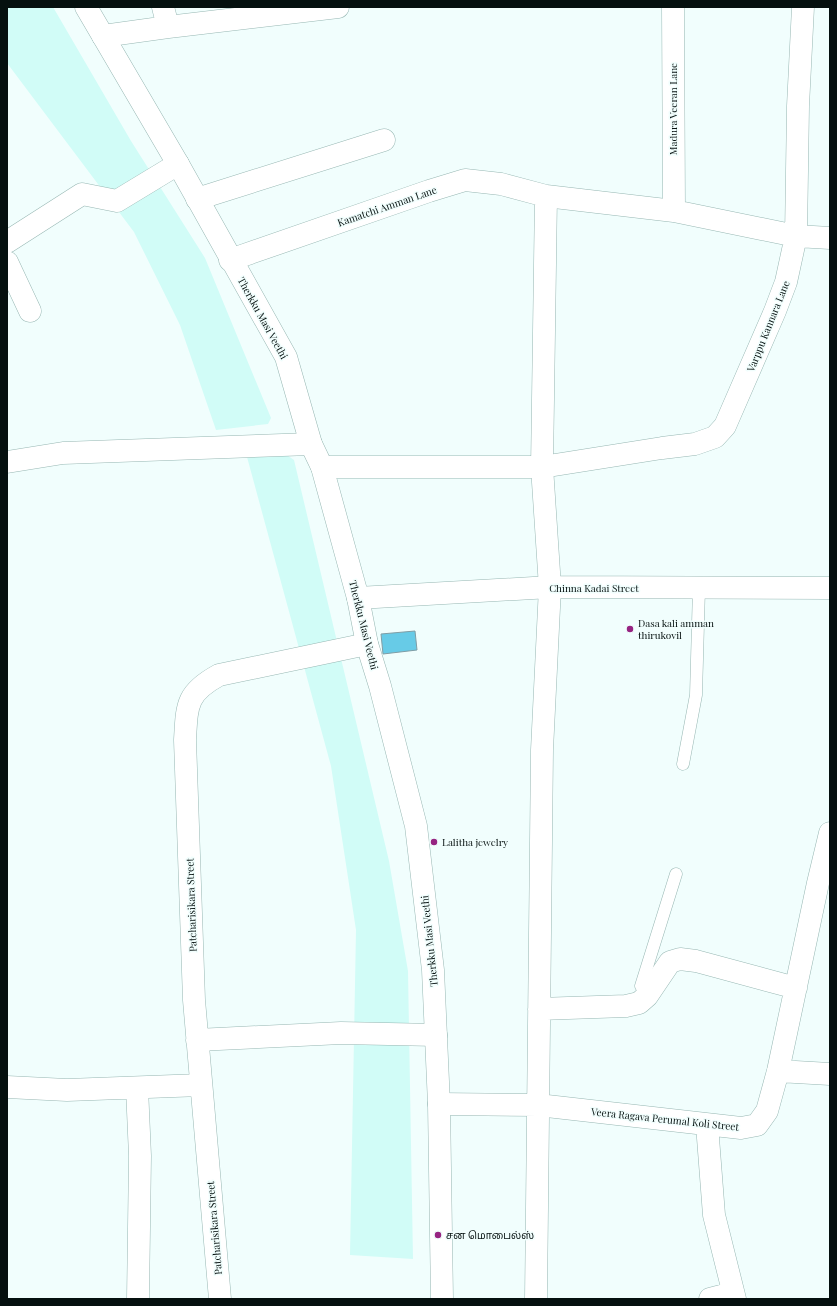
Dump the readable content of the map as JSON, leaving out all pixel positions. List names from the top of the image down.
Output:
{
  "streets": {
    "street": [
      "Madura Veeran Lane",
      "Kamatchi Amman Lane",
      "Therkku Masi Veethi",
      "Varppu Kannara Lane",
      "Chinna Kadai Street",
      "Patcharisikara Street",
      "Veera Ragava Perumal Koli Street"
    ]
  },
  "crossings": [
    ["Madura Veeran Lane", "Kamatchi Amman Lane"],
    ["Kamatchi Amman Lane", "Therkku Masi Veethi"],
    ["Kamatchi Amman Lane", "Varppu Kannara Lane"],
    ["Therkku Masi Veethi", "Varppu Kannara Lane"],
    ["Therkku Masi Veethi", "Chinna Kadai Street"],
    ["Therkku Masi Veethi", "Patcharisikara Street"],
    ["Therkku Masi Veethi", "Veera Ragava Perumal Koli Street"]
  ],
  "places": ["Dasa kali amman thirukovil", "Lalitha jewelry", "சன மொபைல்ஸ்"]
}
